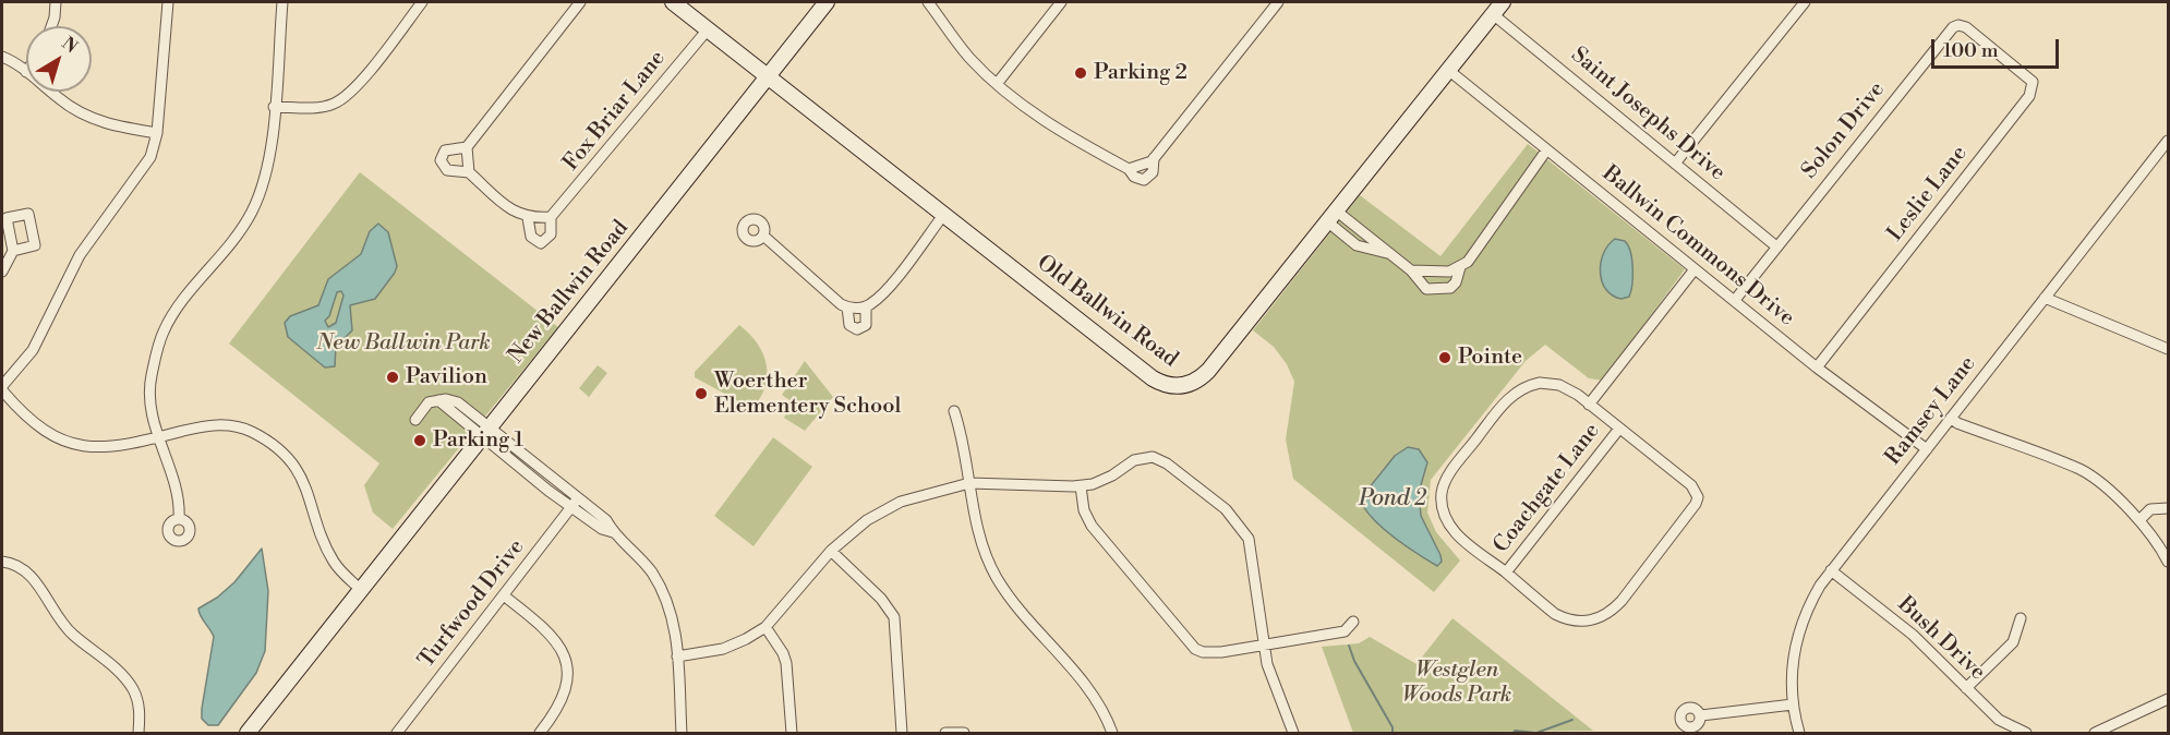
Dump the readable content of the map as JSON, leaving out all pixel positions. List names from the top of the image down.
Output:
{
  "streets": {
    "street": [
      "Fox Briar Lane",
      "Saint Josephs Drive",
      "Solon Drive",
      "Leslie Lane",
      "Ballwin Commons Drive",
      "New Ballwin Road",
      "Old Ballwin Road",
      "Ramsey Lane",
      "Coachgate Lane",
      "Turfwood Drive",
      "Bush Drive"
    ]
  },
  "crossings": [
    ["Fox Briar Lane", "Old Ballwin Road"],
    ["Saint Josephs Drive", "Solon Drive"],
    ["Saint Josephs Drive", "Old Ballwin Road"],
    ["Solon Drive", "Leslie Lane"],
    ["Solon Drive", "Ballwin Commons Drive"],
    ["Leslie Lane", "Ballwin Commons Drive"],
    ["Ballwin Commons Drive", "Old Ballwin Road"],
    ["Ballwin Commons Drive", "Ramsey Lane"],
    ["New Ballwin Road", "Old Ballwin Road"],
    ["Ramsey Lane", "Bush Drive"]
  ],
  "water": ["Pond 2"],
  "parks": ["New Ballwin Park", "Westglen Woods Park"],
  "places": [
    "Parking 2",
    "Pointe",
    "Pavilion",
    "Woerther Elementery School",
    "Parking 1"
  ],
  "scale_bar": "100 m",
  "north": "top right"
}
